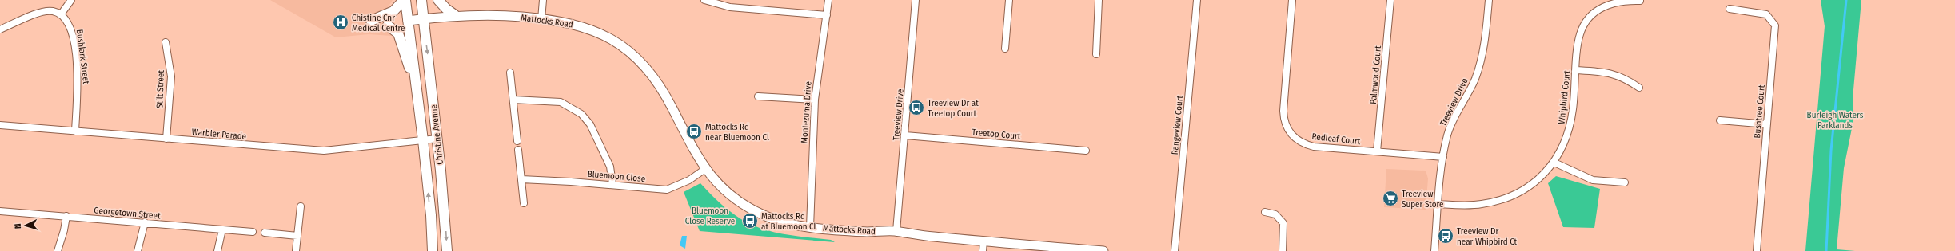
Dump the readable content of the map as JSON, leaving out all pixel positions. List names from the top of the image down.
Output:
{
  "streets": {
    "main road": ["Christine Avenue"],
    "street": [
      "Mattocks Road",
      "Bushlark Street",
      "Palmwood Court",
      "Stilt Street",
      "Whipbird Court",
      "Treeview Drive",
      "Bushtree Court",
      "Montezuma Drive",
      "Rangeview Court",
      "Warbler Parade",
      "Treetop Court",
      "Redleaf Court",
      "Bluemoon Close",
      "Georgetown Street"
    ]
  },
  "crossings": [
    ["Mattocks Road", "Treeview Drive"],
    ["Mattocks Road", "Montezuma Drive"],
    ["Mattocks Road", "Bluemoon Close"],
    ["Bushlark Street", "Warbler Parade"],
    ["Palmwood Court", "Redleaf Court"],
    ["Stilt Street", "Warbler Parade"],
    ["Whipbird Court", "Treeview Drive"],
    ["Treeview Drive", "Treetop Court"],
    ["Treeview Drive", "Redleaf Court"],
    ["Warbler Parade", "Christine Avenue"]
  ],
  "parks": ["Burleigh Waters Parklands", "Bluemoon Close Reserve"],
  "places": {
    "hospital": ["Chistine Cnr Medical Centre"],
    "bus stop": [
      "Treeview Dr at Treetop Court",
      "Mattocks Rd near Bluemoon Cl",
      "Mattocks Rd at Bluemoon Cl",
      "Treeview Dr near Whipbird Ct"
    ],
    "supermarket": ["Treeview Super Store"]
  },
  "north": "left"
}
